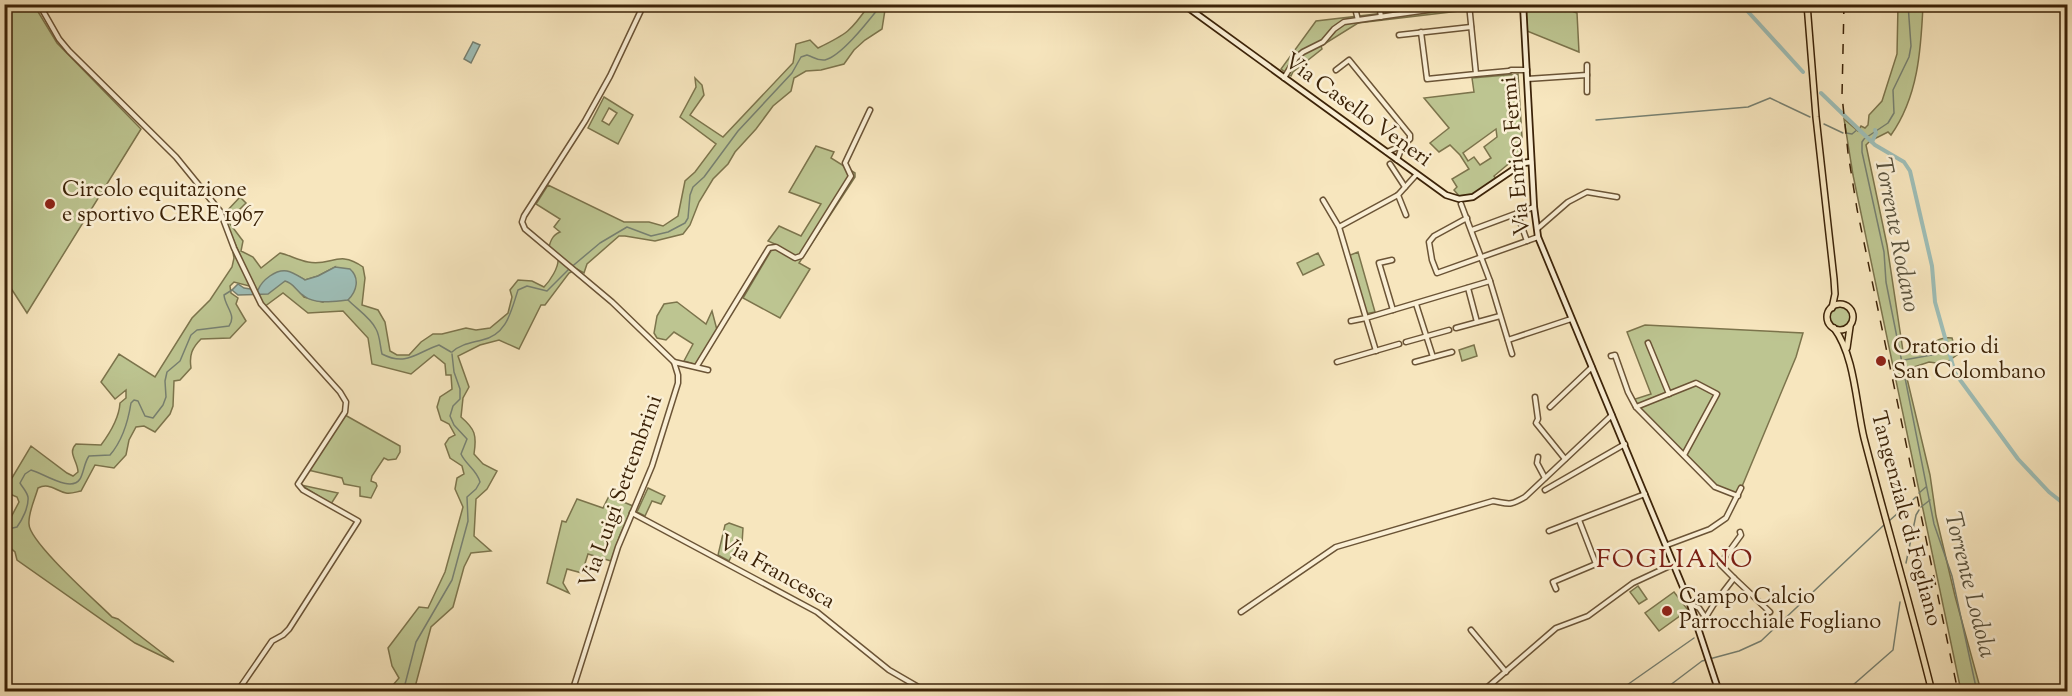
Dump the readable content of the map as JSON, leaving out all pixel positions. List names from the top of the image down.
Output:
{
  "streets": {
    "main road": ["Tangenziale di Fogliano"],
    "street": [
      "Via Casello Veneri",
      "Via Enrico Fermi",
      "Via Luigi Settembrini",
      "Via Francesca"
    ]
  },
  "crossings": [
    ["Via Casello Veneri", "Via Enrico Fermi"],
    ["Via Luigi Settembrini", "Via Francesca"]
  ],
  "districts": ["FOGLIANO"],
  "water": ["Torrente Rodano", "Torrente Lodola"],
  "places": ["Circolo equitazione e sportivo CERE 1967", "Oratorio di San Colombano", "Campo Calcio Parrocchiale Fogliano"]
}
